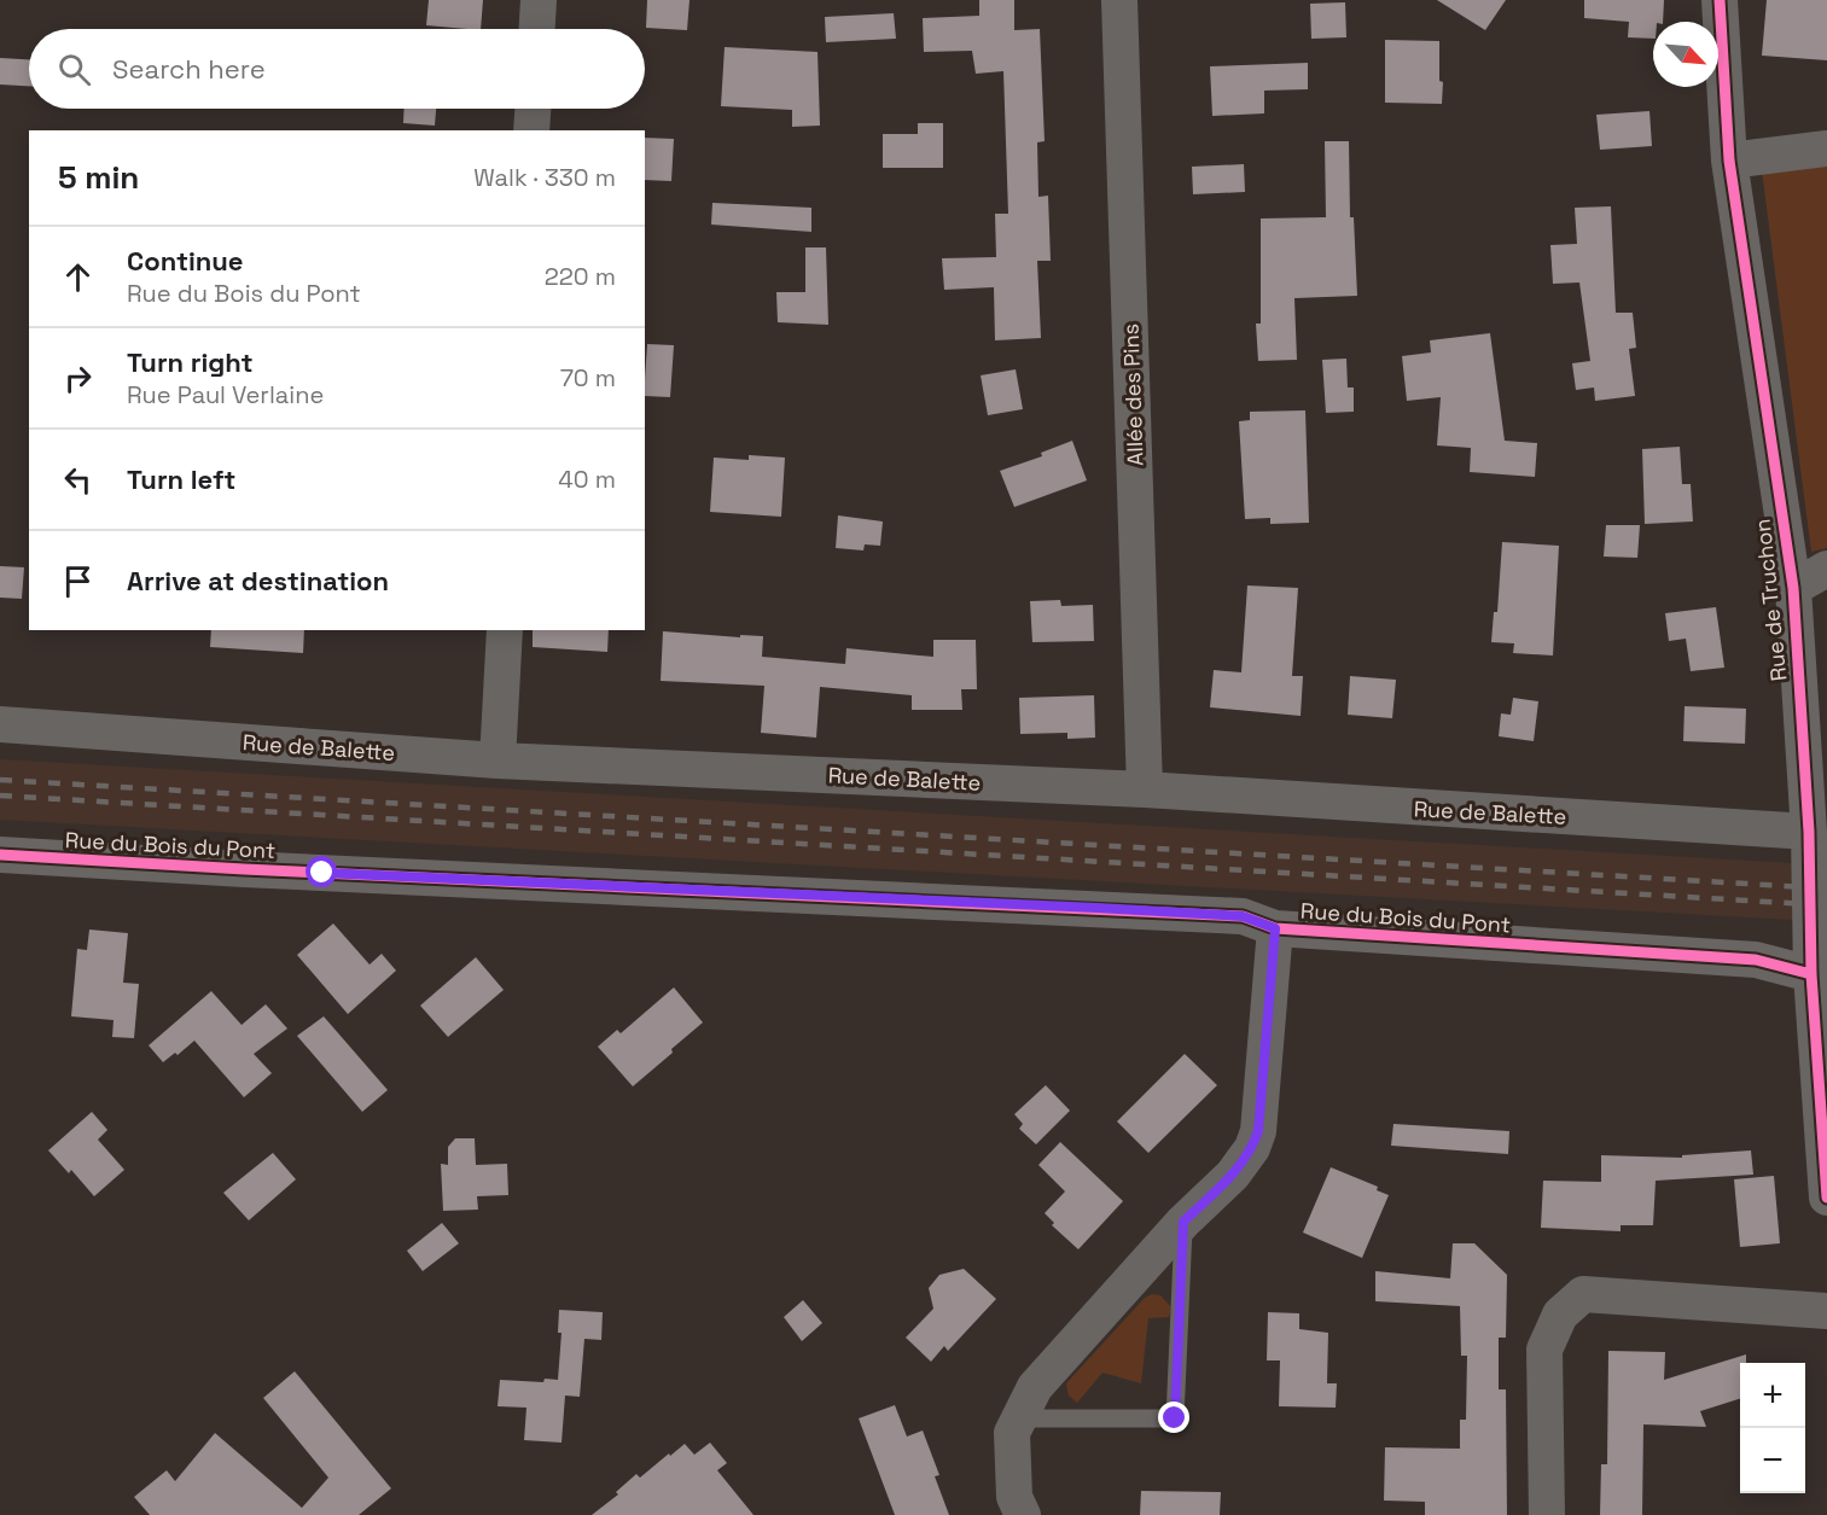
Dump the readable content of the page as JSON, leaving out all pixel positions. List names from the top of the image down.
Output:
{
  "streets": {
    "street": [
      "Allée des Pins",
      "Rue de Truchon",
      "Rue de Balette",
      "Rue du Bois du Pont"
    ]
  },
  "crossings": [
    ["Allée des Pins", "Rue de Balette"],
    ["Rue de Truchon", "Rue de Balette"],
    ["Rue de Truchon", "Rue du Bois du Pont"]
  ],
  "north": "bottom right",
  "page": {
    "search": "Search here",
    "heading": ["5 min", "Walk · 330 m"],
    "list": [
      ["Continue", "Rue du Bois du Pont", "220 m"],
      ["Turn right", "Rue Paul Verlaine", "70 m"],
      ["Turn left", "40 m"],
      "Arrive at destination"
    ],
    "map_buttons": ["+", "−"]
  }
}
